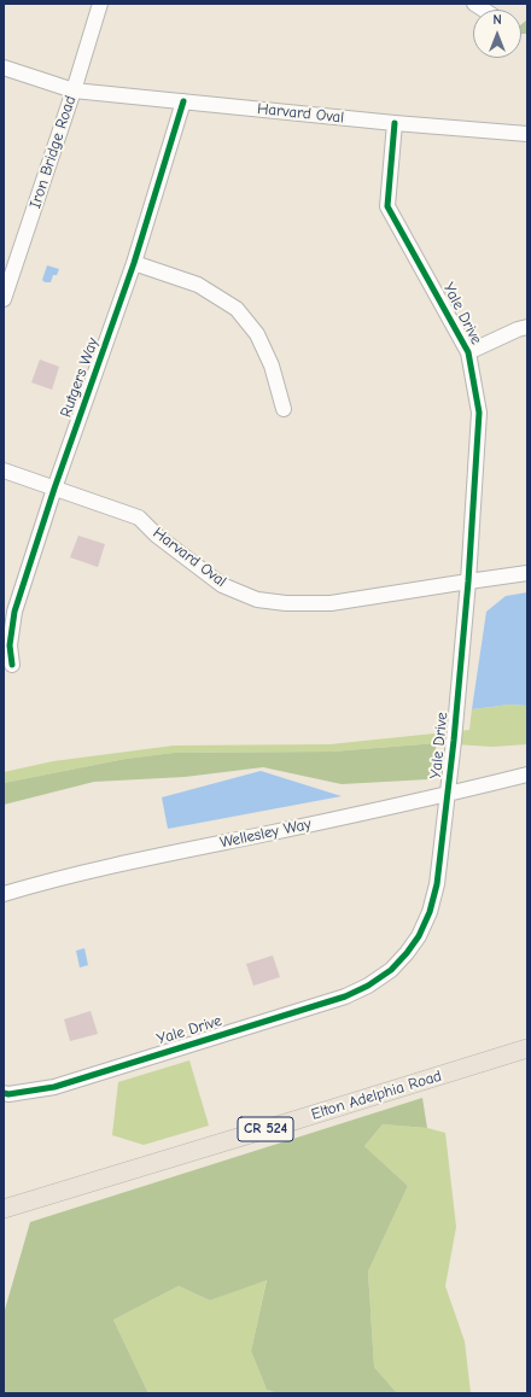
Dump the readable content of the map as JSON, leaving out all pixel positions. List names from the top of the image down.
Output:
{
  "streets": {
    "main road": ["Elton Adelphia Road", "CR 524"],
    "street": [
      "Harvard Oval",
      "Iron Bridge Road",
      "Yale Drive",
      "Rutgers Way",
      "Wellesley Way"
    ]
  },
  "crossings": [
    ["Harvard Oval", "Iron Bridge Road"],
    ["Harvard Oval", "Yale Drive"],
    ["Harvard Oval", "Rutgers Way"],
    ["Yale Drive", "Wellesley Way"]
  ],
  "north": "top"
}
